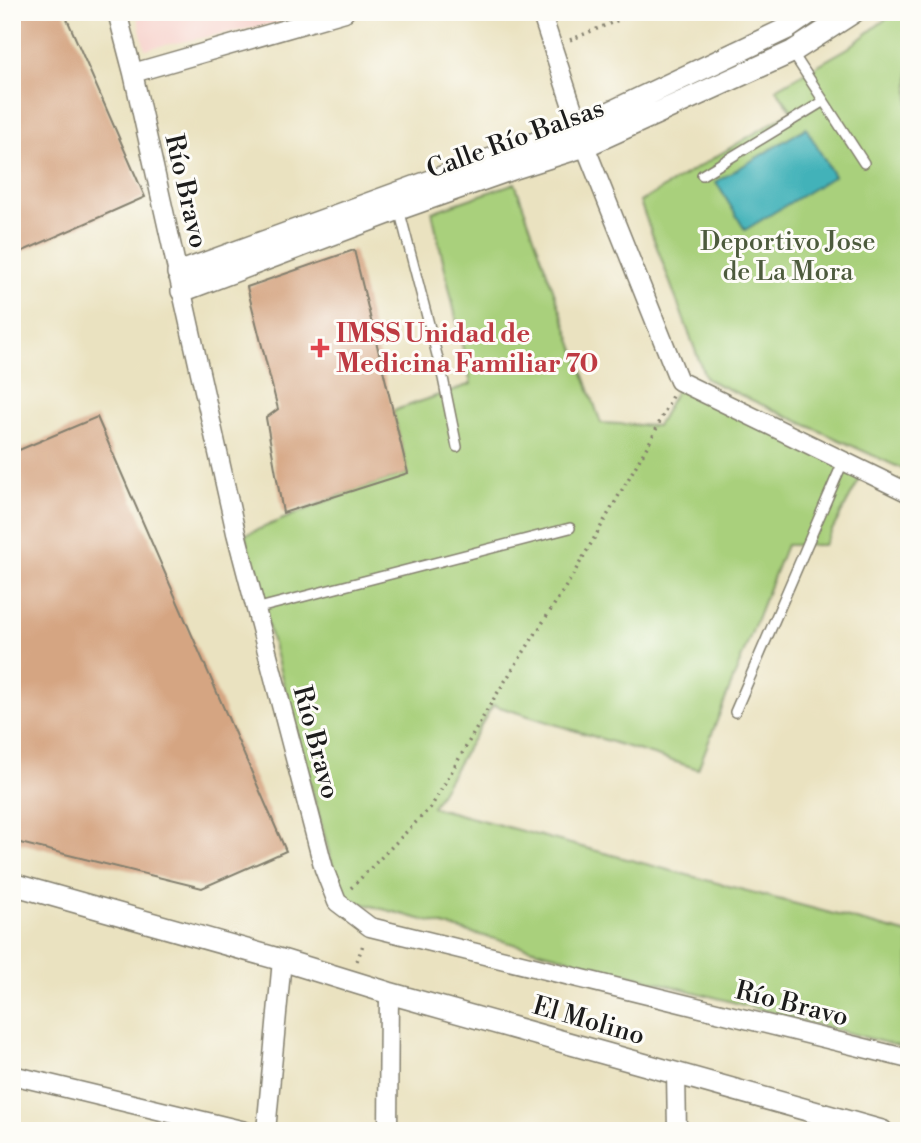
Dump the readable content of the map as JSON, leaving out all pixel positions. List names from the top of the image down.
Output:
{
  "streets": {
    "street": ["Calle Río Balsas", "Río Bravo", "El Molino"]
  },
  "crossings": [
    ["Calle Río Balsas", "Río Bravo"]
  ],
  "parks": ["Deportivo Jose de La Mora"],
  "places": {
    "health": ["IMSS Unidad de Medicina Familiar 70"]
  }
}
